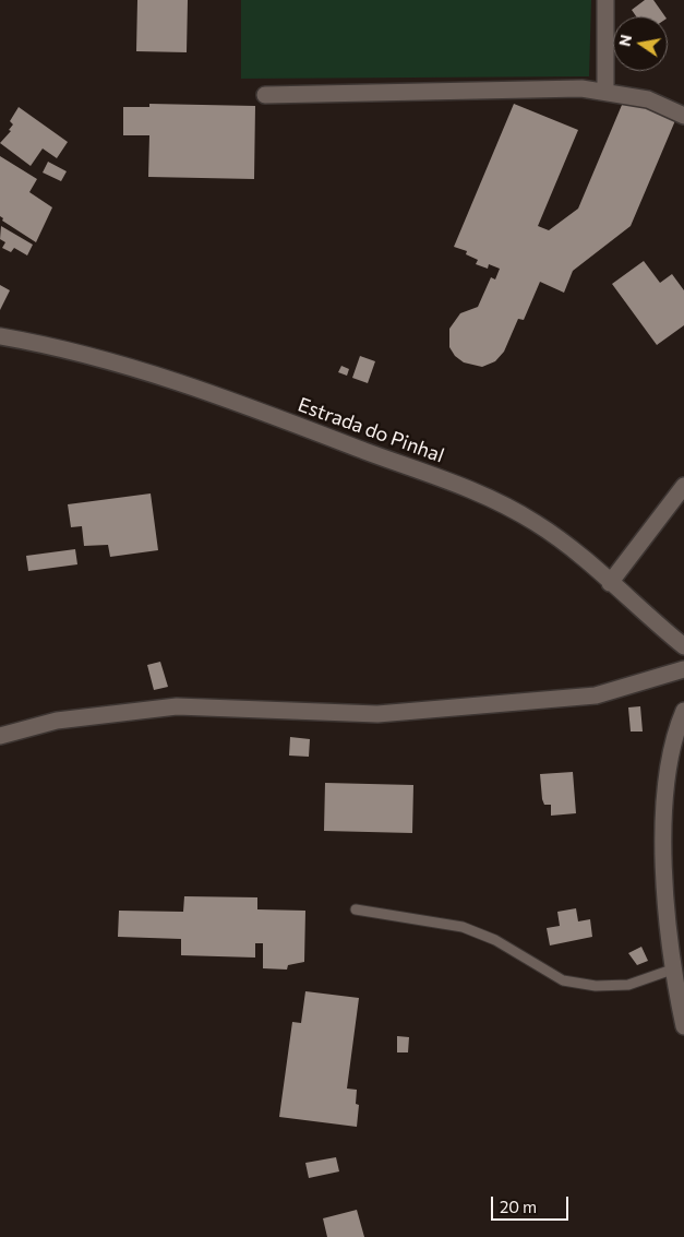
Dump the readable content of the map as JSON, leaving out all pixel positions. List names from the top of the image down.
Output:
{
  "streets": {
    "street": ["Estrada do Pinhal"]
  },
  "scale_bar": "20 m",
  "north": "left"
}
